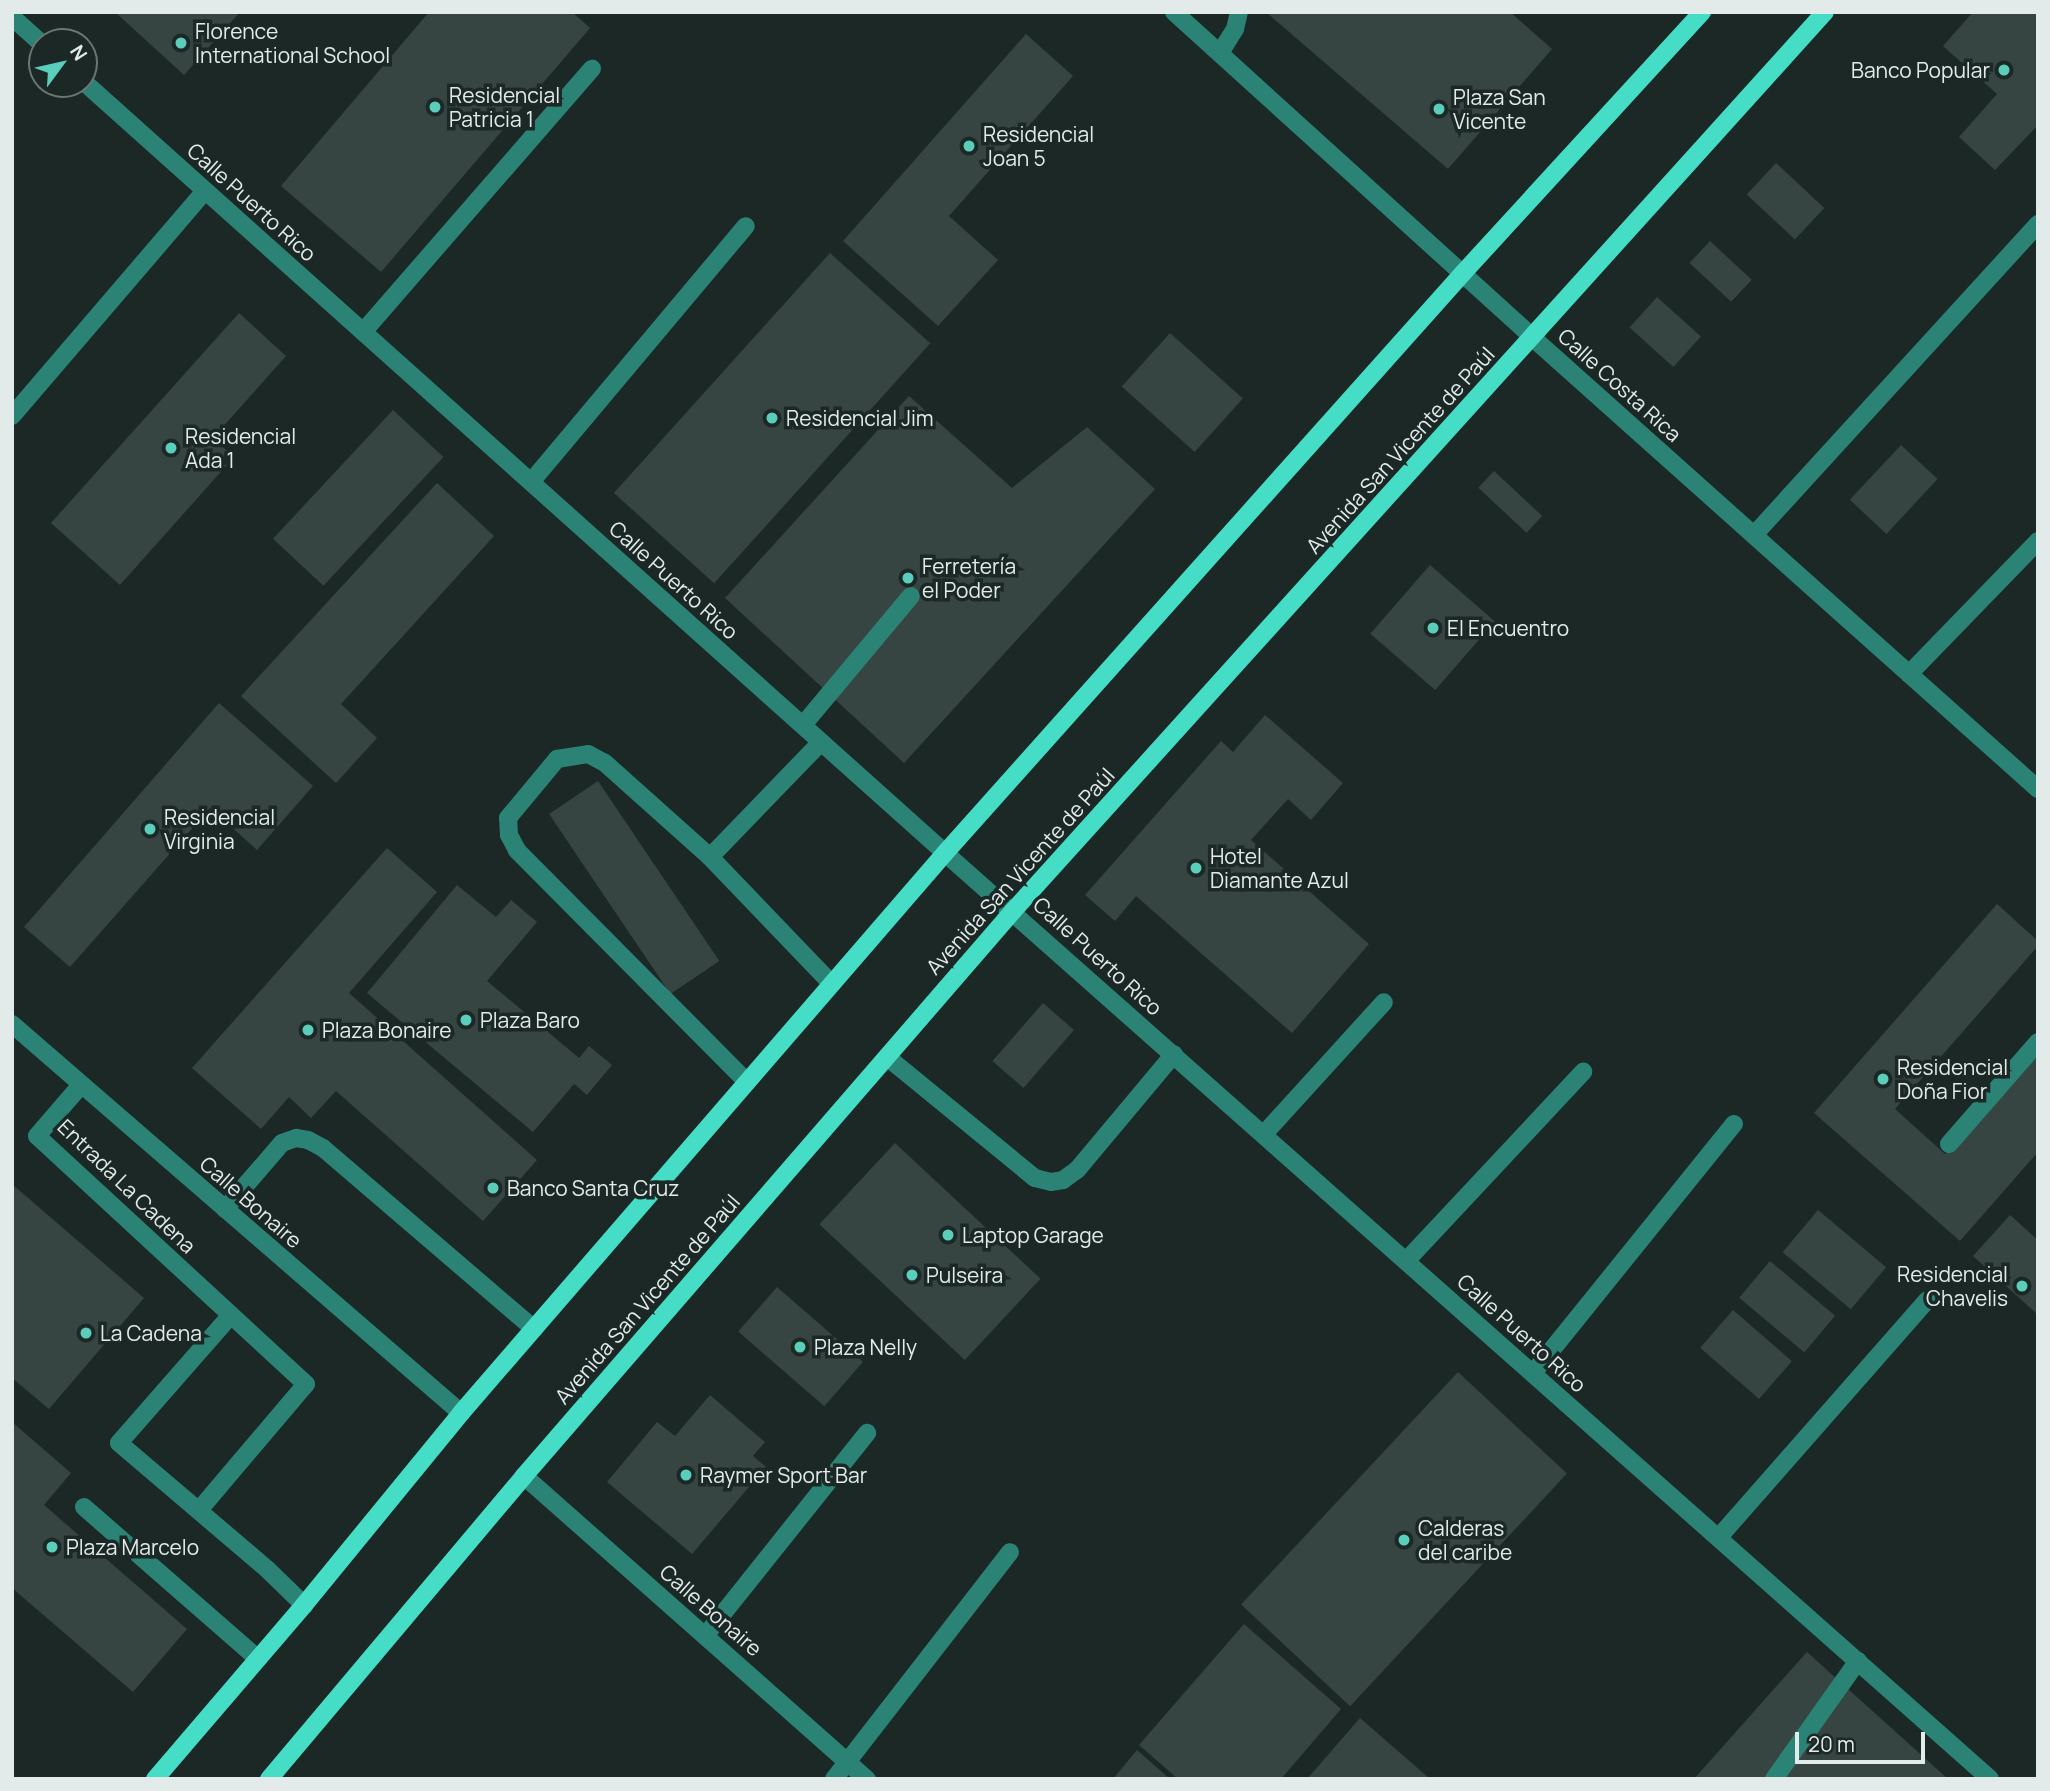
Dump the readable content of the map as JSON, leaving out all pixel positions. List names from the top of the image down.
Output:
{
  "streets": {
    "main road": ["Avenida San Vicente de Paúl"],
    "street": [
      "Calle Puerto Rico",
      "Calle Costa Rica",
      "Entrada La Cadena",
      "Calle Bonaire"
    ]
  },
  "crossings": [
    ["Calle Puerto Rico", "Avenida San Vicente de Paúl"],
    ["Calle Costa Rica", "Avenida San Vicente de Paúl"],
    ["Avenida San Vicente de Paúl", "Calle Bonaire"],
    ["Entrada La Cadena", "Calle Bonaire"]
  ],
  "places": [
    "Florence International School",
    "Banco Popular",
    "Residencial Patricia 1",
    "Plaza San Vicente",
    "Residencial Joan 5",
    "Residencial Jim",
    "Residencial Ada 1",
    "Ferretería el Poder",
    "El Encuentro",
    "Residencial Virginia",
    "Hotel Diamante Azul",
    "Plaza Baro",
    "Plaza Bonaire",
    "Residencial Doña Fior",
    "Banco Santa Cruz",
    "Laptop Garage",
    "Pulseira",
    "Residencial Chavelis",
    "La Cadena",
    "Plaza Nelly",
    "Raymer Sport Bar",
    "Calderas del caribe",
    "Plaza Marcelo"
  ],
  "scale_bar": "20 m",
  "north": "top right"
}
